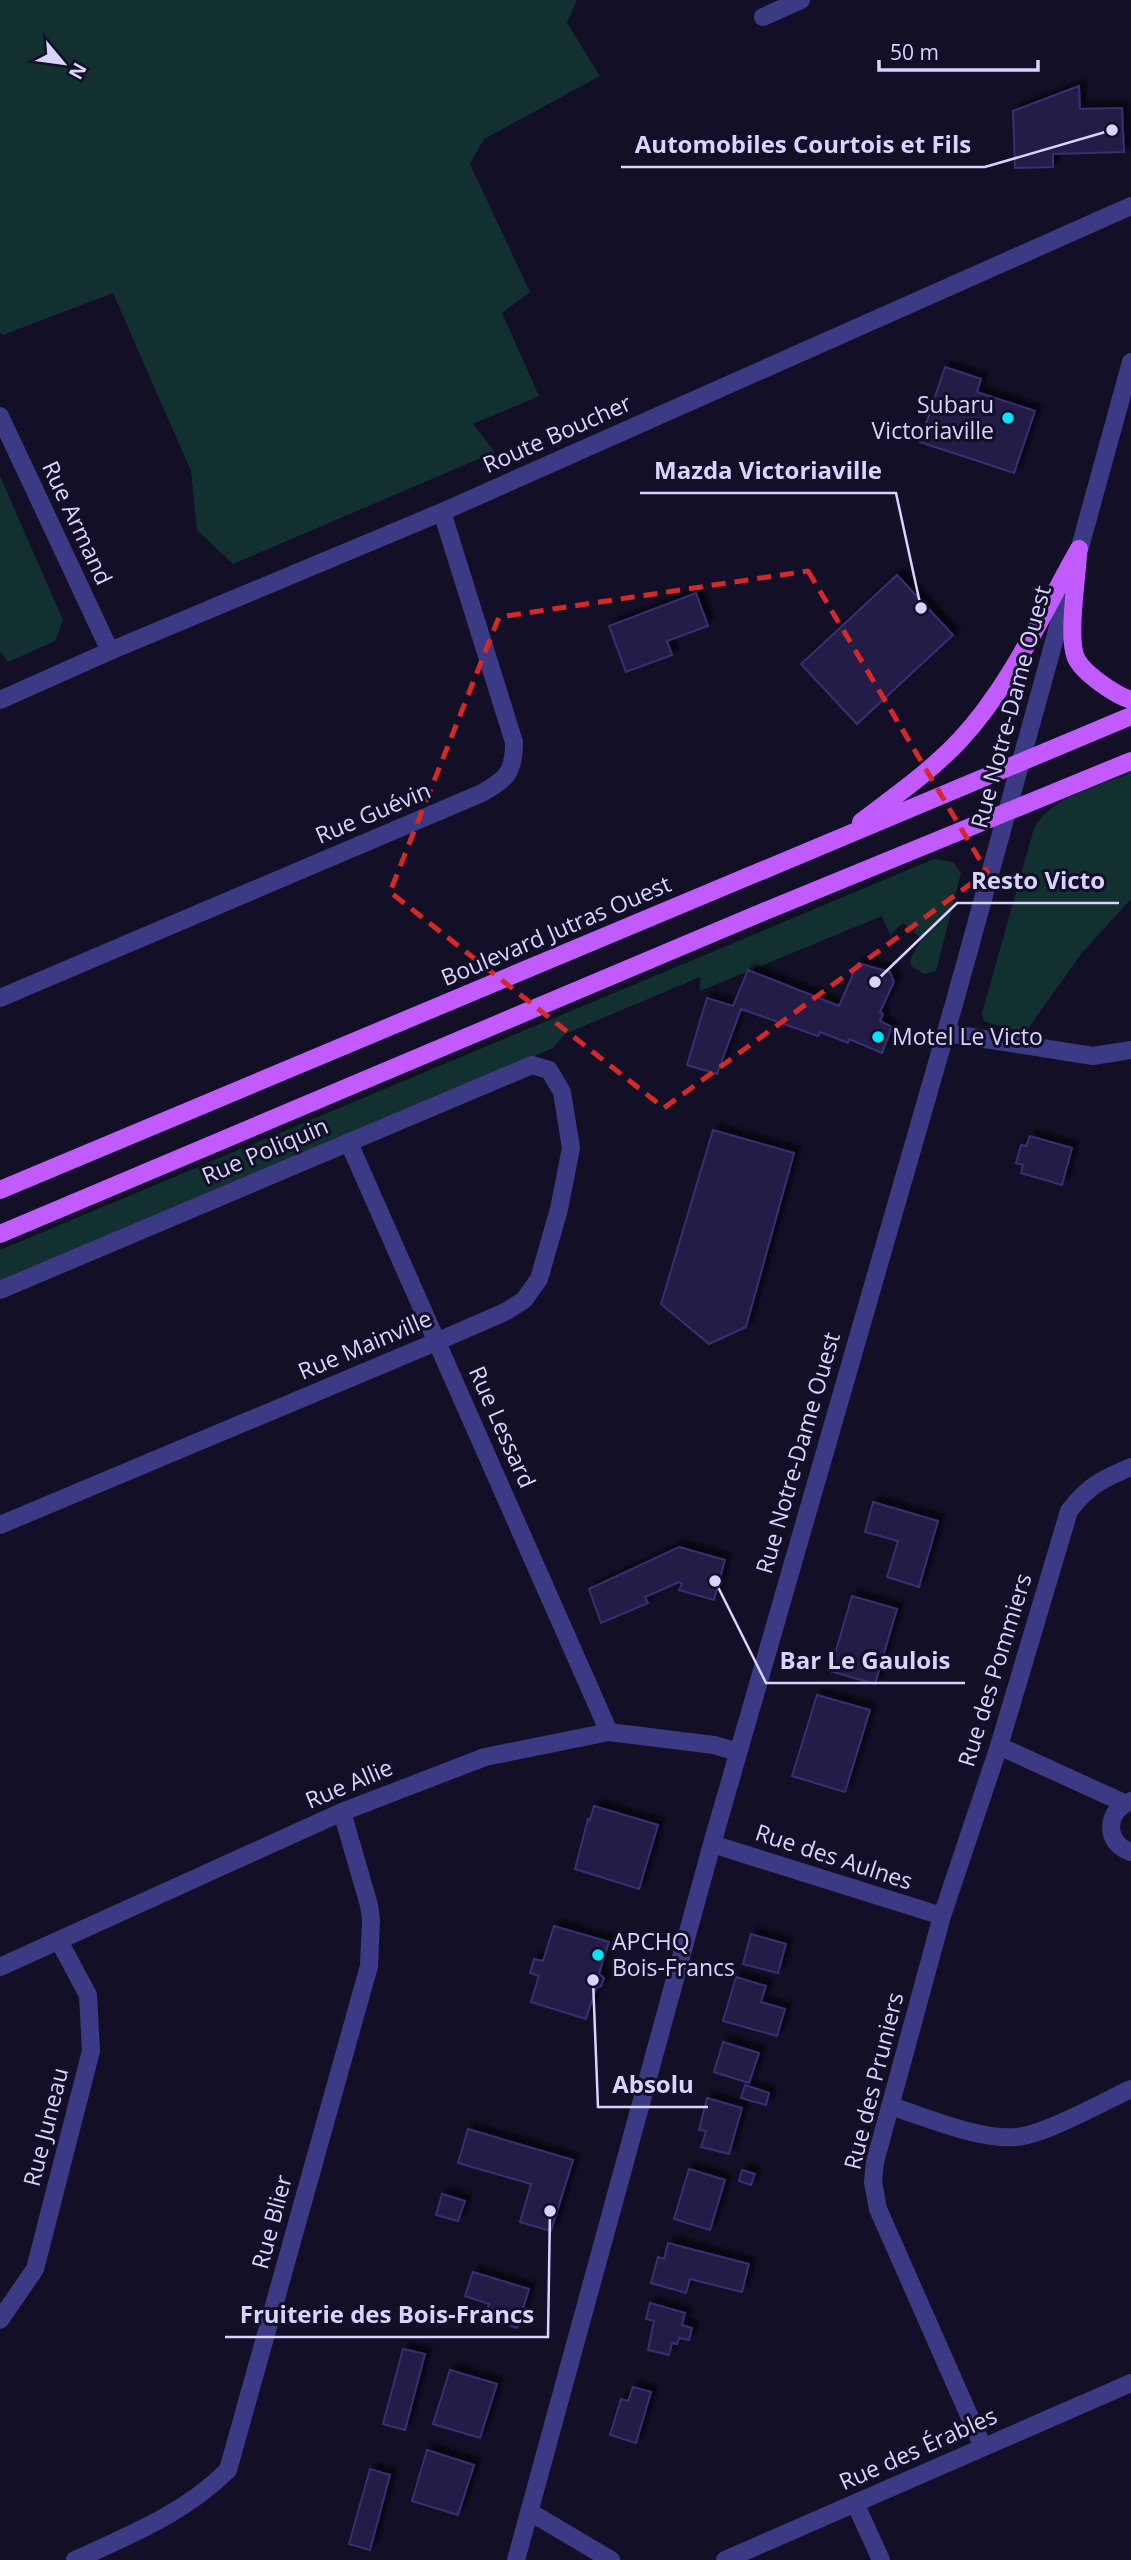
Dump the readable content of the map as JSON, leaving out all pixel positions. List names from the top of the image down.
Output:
{
  "streets": {
    "main road": ["Boulevard Jutras Ouest"],
    "street": [
      "Route Boucher",
      "Rue Armand",
      "Rue Notre-Dame Ouest",
      "Rue Guévin",
      "Rue Poliquin",
      "Rue Mainville",
      "Rue Lessard",
      "Rue des Pommiers",
      "Rue Allie",
      "Rue des Aulnes",
      "Rue des Pruniers",
      "Rue Juneau",
      "Rue Blier",
      "Rue des Érables"
    ]
  },
  "crossings": [
    ["Route Boucher", "Rue Armand"],
    ["Route Boucher", "Rue Guévin"],
    ["Rue Notre-Dame Ouest", "Boulevard Jutras Ouest"],
    ["Rue Notre-Dame Ouest", "Rue Allie"],
    ["Rue Notre-Dame Ouest", "Rue des Aulnes"],
    ["Rue Poliquin", "Rue Mainville"],
    ["Rue Poliquin", "Rue Lessard"],
    ["Rue Mainville", "Rue Lessard"],
    ["Rue Lessard", "Rue Allie"],
    ["Rue des Pommiers", "Rue des Aulnes"],
    ["Rue des Pommiers", "Rue des Pruniers"],
    ["Rue Allie", "Rue Juneau"],
    ["Rue Allie", "Rue Blier"],
    ["Rue des Aulnes", "Rue des Pruniers"],
    ["Rue des Pruniers", "Rue des Érables"]
  ],
  "places": [
    "Automobiles Courtois et Fils",
    "Subaru Victoriaville",
    "Mazda Victoriaville",
    "Resto Victo",
    "Motel Le Victo",
    "Bar Le Gaulois",
    "APCHQ Bois-Francs",
    "Absolu",
    "Fruiterie des Bois-Francs"
  ],
  "scale_bar": "50 m",
  "north": "bottom right"
}
